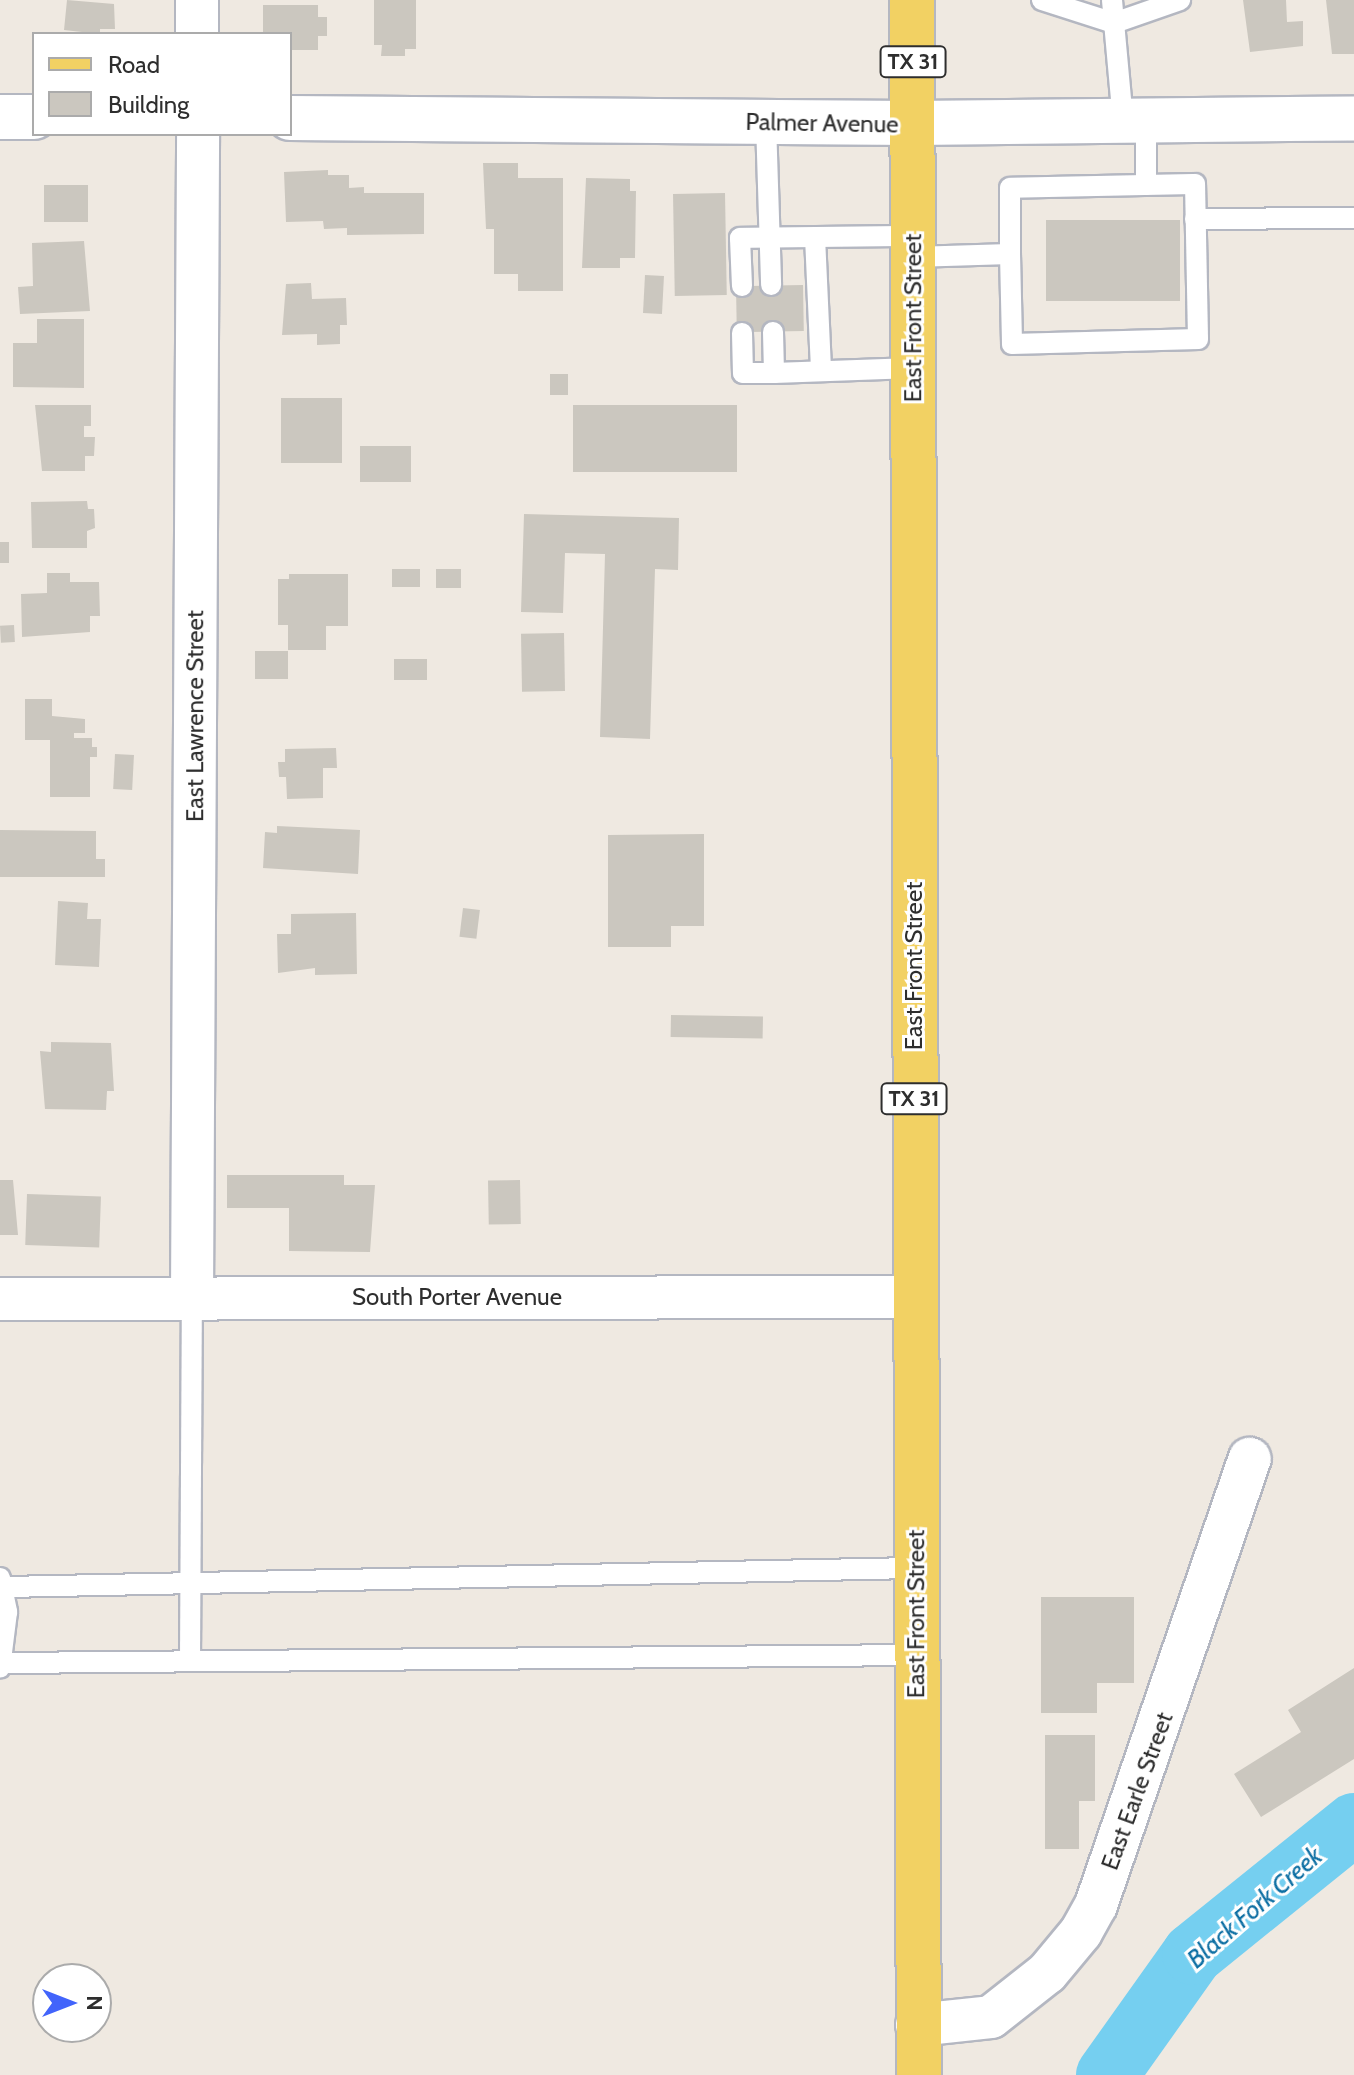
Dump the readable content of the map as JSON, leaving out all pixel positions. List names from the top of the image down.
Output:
{
  "streets": {
    "main road": ["TX 31", "East Front Street"],
    "street": [
      "Palmer Avenue",
      "East Lawrence Street",
      "South Porter Avenue",
      "East Earle Street"
    ]
  },
  "crossings": [
    ["Palmer Avenue", "East Front Street"],
    ["East Front Street", "South Porter Avenue"],
    ["East Front Street", "East Earle Street"],
    ["East Lawrence Street", "South Porter Avenue"]
  ],
  "water": ["Black Fork Creek"],
  "legend": ["Road", "Building"],
  "north": "right"
}
